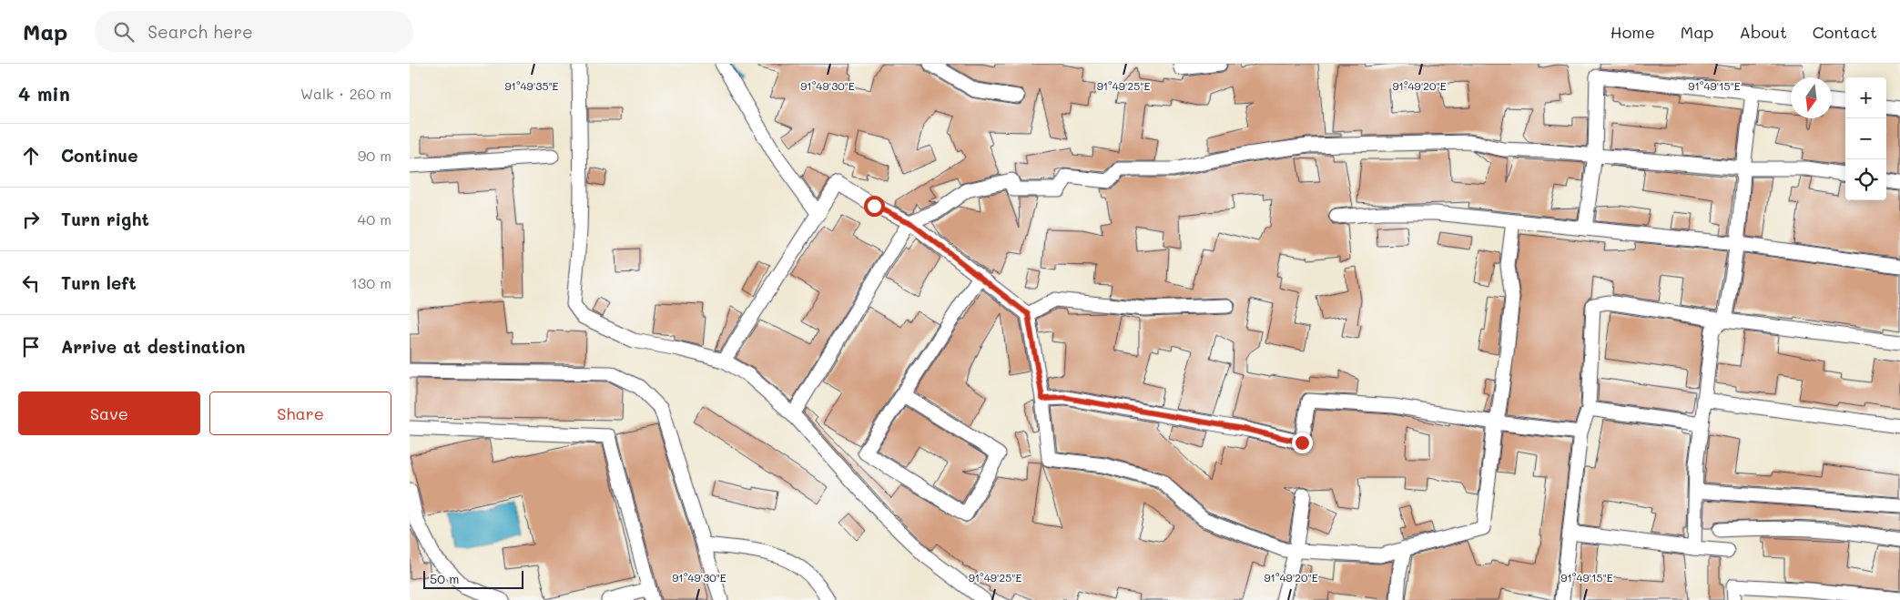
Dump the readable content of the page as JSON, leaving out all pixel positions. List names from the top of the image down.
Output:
{
  "scale_bar": "50 m",
  "north": "bottom",
  "page": {
    "header": "Map",
    "search": "Search here",
    "nav": [
      "Home",
      "Map",
      "About",
      "Contact"
    ],
    "heading": ["4 min", "Walk · 260 m"],
    "map_buttons": ["+", "−"],
    "list": [
      ["Continue", "90 m"],
      ["Turn right", "40 m"],
      ["Turn left", "130 m"],
      "Arrive at destination"
    ],
    "buttons": ["Save", "Share"],
    "scale": "50 m"
  },
  "coordinates": [
    "91°49'35\"E",
    "91°49'30\"E",
    "91°49'25\"E",
    "91°49'20\"E",
    "91°49'15\"E"
  ]
}
